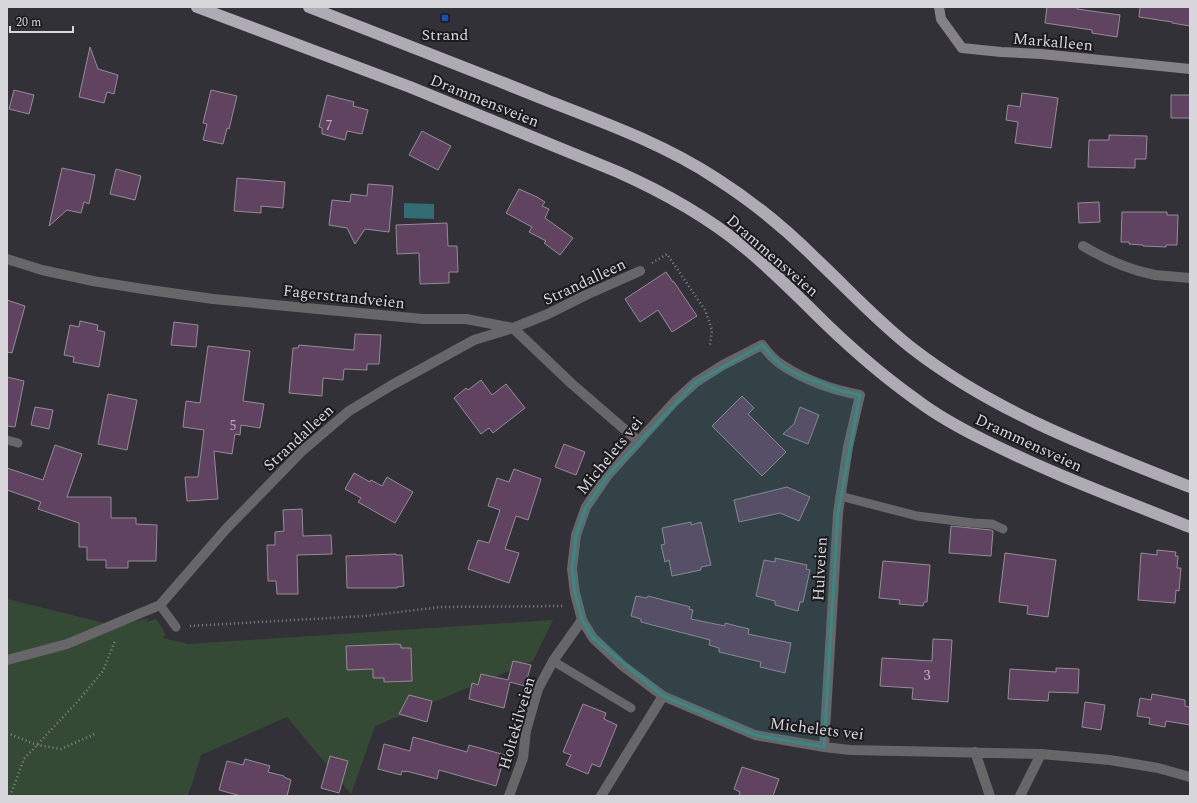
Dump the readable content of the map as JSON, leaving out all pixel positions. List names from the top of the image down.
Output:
{
  "streets": {
    "highway": ["Drammensveien"],
    "main road": ["Markalleen"],
    "street": [
      "Strandalleen",
      "Fagerstrandveien",
      "Michelets vei",
      "Hulveien",
      "Holtekilveien"
    ]
  },
  "crossings": [
    ["Strandalleen", "Fagerstrandveien"],
    ["Michelets vei", "Hulveien"],
    ["Michelets vei", "Holtekilveien"]
  ],
  "places": {
    "transit": ["Strand"]
  },
  "house_numbers": ["7", "5", "3"],
  "scale_bar": "20 m"
}
